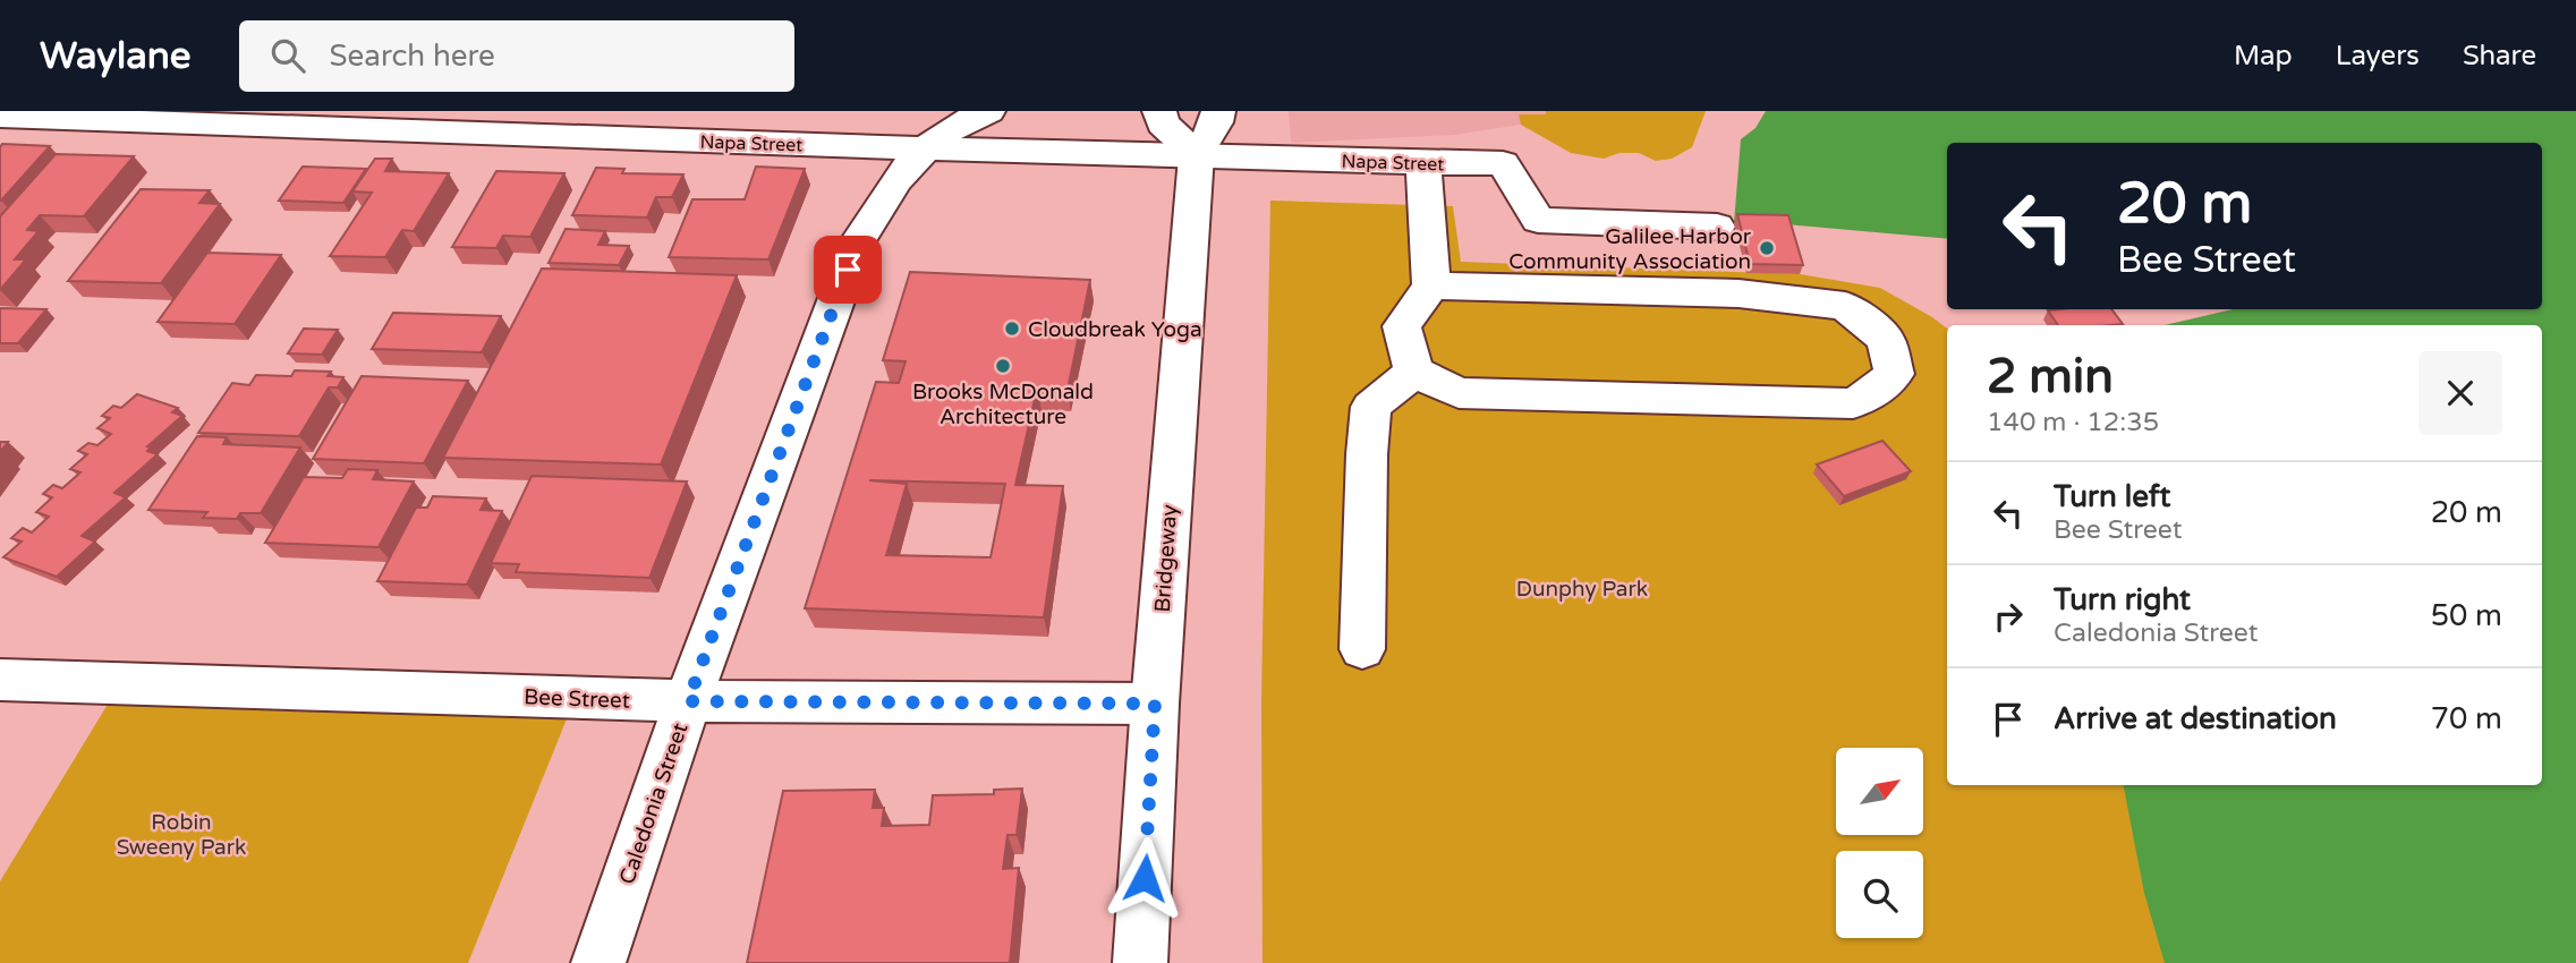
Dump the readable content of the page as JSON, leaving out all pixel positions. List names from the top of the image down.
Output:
{
  "streets": {
    "street": [
      "Napa Street",
      "Bridgeway",
      "Bee Street",
      "Caledonia Street"
    ]
  },
  "crossings": [
    ["Napa Street", "Bridgeway"],
    ["Napa Street", "Caledonia Street"],
    ["Bridgeway", "Bee Street"],
    ["Bee Street", "Caledonia Street"]
  ],
  "parks": ["Dunphy Park", "Robin Sweeny Park"],
  "places": ["Galilee Harbor Community Association", "Cloudbreak Yoga", "Brooks McDonald Architecture"],
  "north": "top right",
  "page": {
    "header": "Waylane",
    "search": "Search here",
    "nav": ["Map", "Layers", "Share"],
    "turn": ["20 m", "Bee Street"],
    "heading": ["2 min", "140 m · 12:35"],
    "list": [
      {
        "name": "Turn left",
        "note": "Bee Street",
        "value": "20 m"
      },
      {
        "name": "Turn right",
        "note": "Caledonia Street",
        "value": "50 m"
      },
      {
        "name": "Arrive at destination",
        "value": "70 m"
      }
    ]
  }
}
